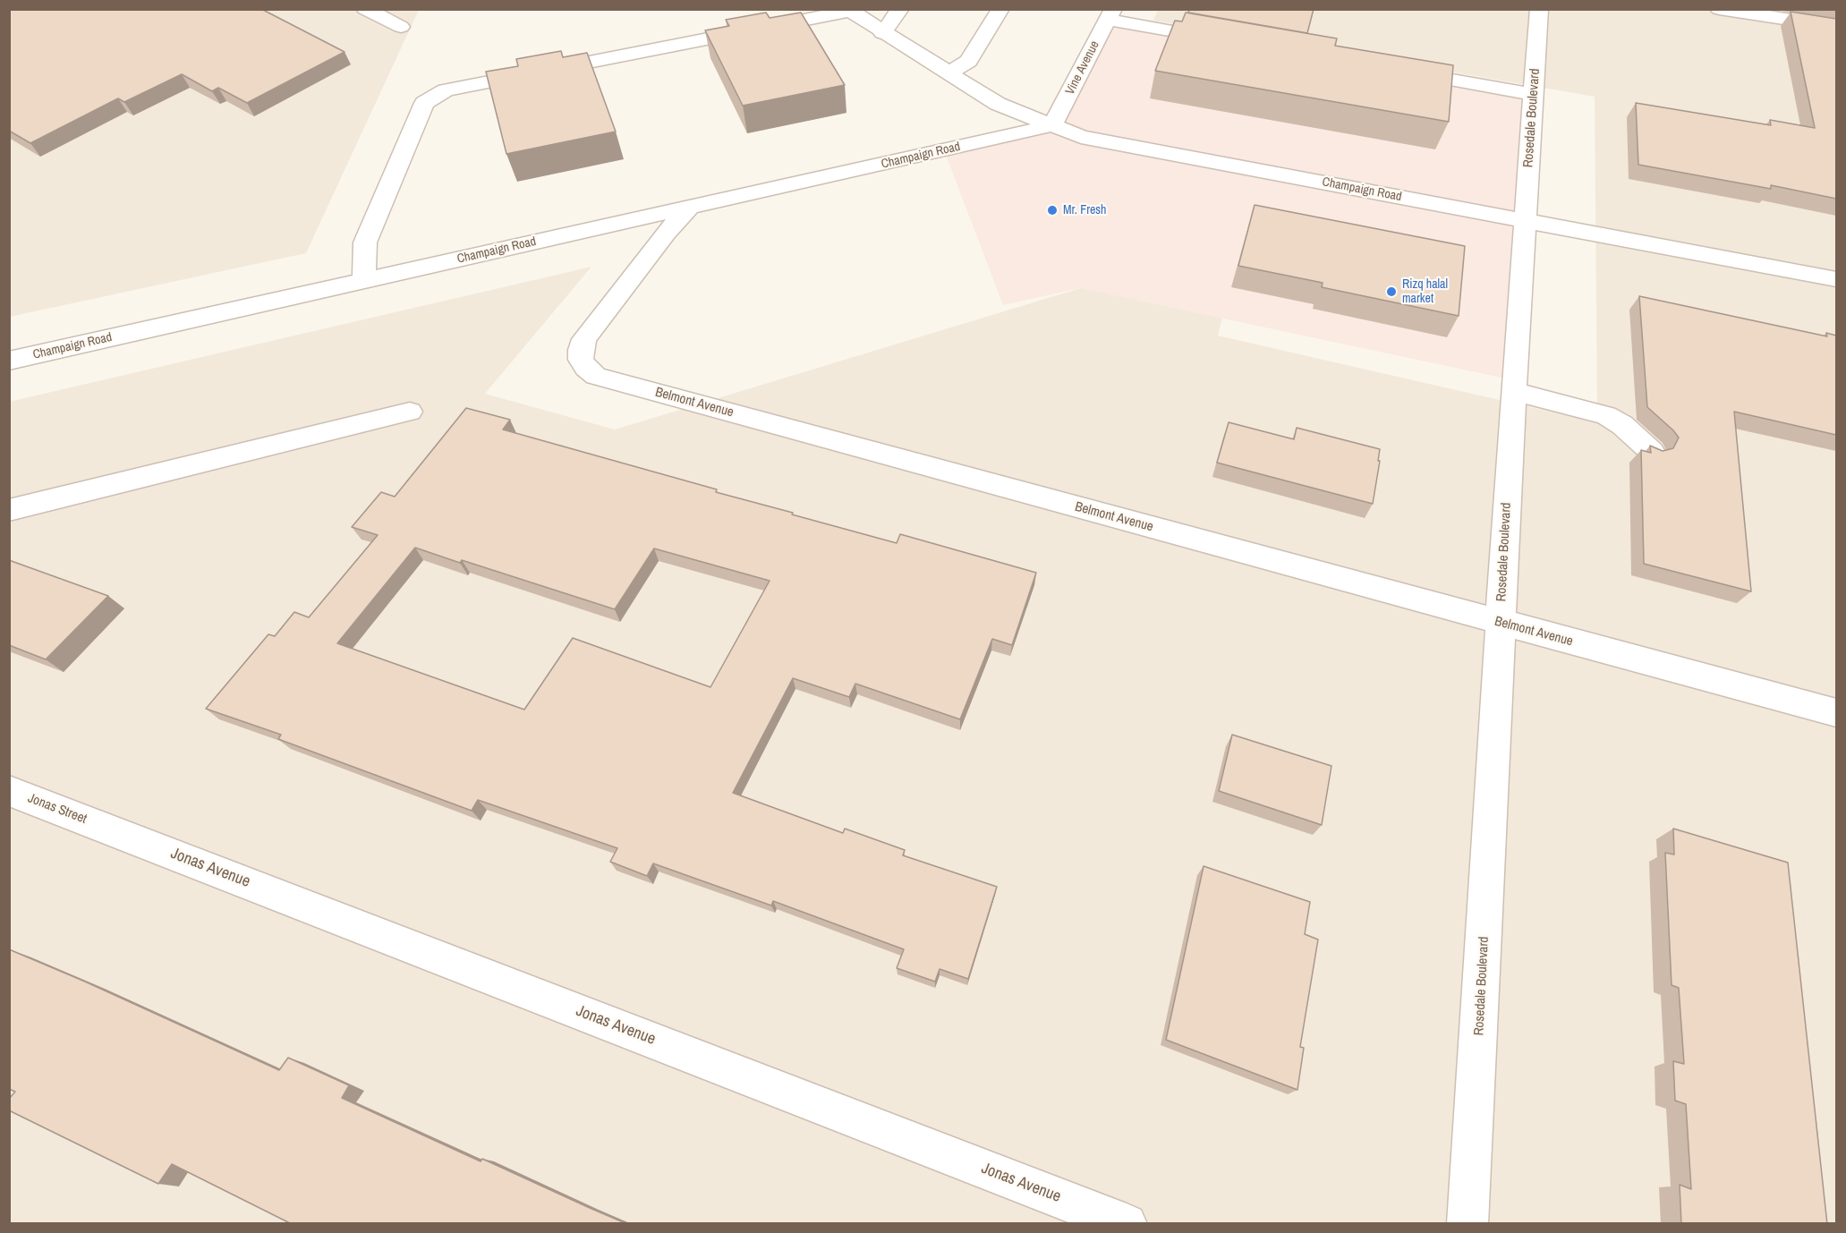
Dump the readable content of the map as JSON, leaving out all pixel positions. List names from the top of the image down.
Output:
{
  "streets": {
    "street": [
      "Vine Avenue",
      "Rosedale Boulevard",
      "Champaign Road",
      "Belmont Avenue",
      "Jonas Street",
      "Jonas Avenue"
    ]
  },
  "crossings": [
    ["Vine Avenue", "Champaign Road"],
    ["Rosedale Boulevard", "Champaign Road"],
    ["Rosedale Boulevard", "Belmont Avenue"],
    ["Champaign Road", "Belmont Avenue"],
    ["Jonas Street", "Jonas Avenue"]
  ],
  "places": ["Mr. Fresh", "Rizq halal market"]
}
